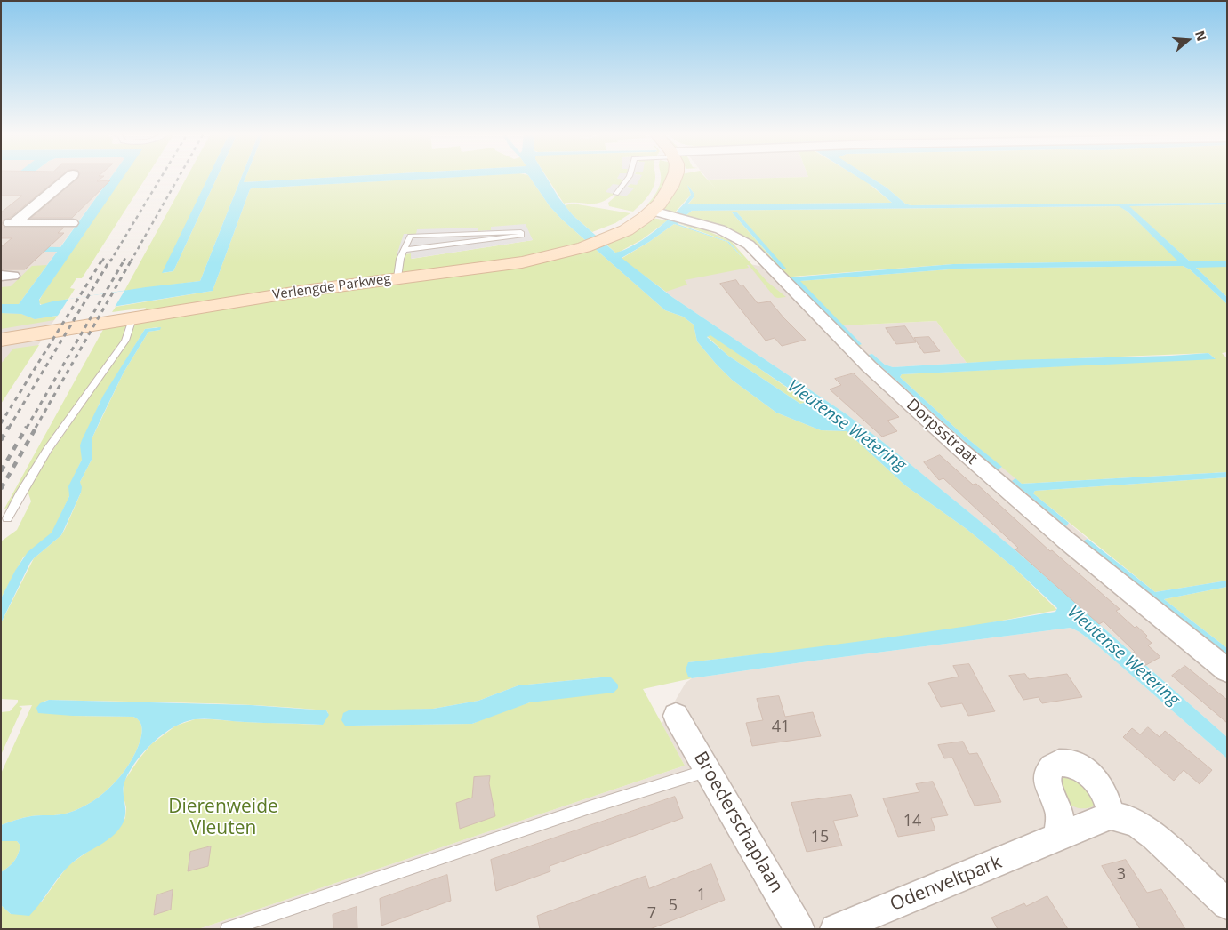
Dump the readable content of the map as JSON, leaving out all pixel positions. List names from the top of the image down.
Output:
{
  "streets": {
    "street": [
      "Verlengde Parkweg",
      "Dorpsstraat",
      "Broederschaplaan",
      "Odenveltpark"
    ]
  },
  "crossings": [
    ["Verlengde Parkweg", "Dorpsstraat"]
  ],
  "water": ["Vleutense Wetering"],
  "parks": ["Dierenweide Vleuten"],
  "house_numbers": [
    "41",
    "14",
    "15",
    "3",
    "1",
    "5",
    "7"
  ],
  "north": "right"
}
